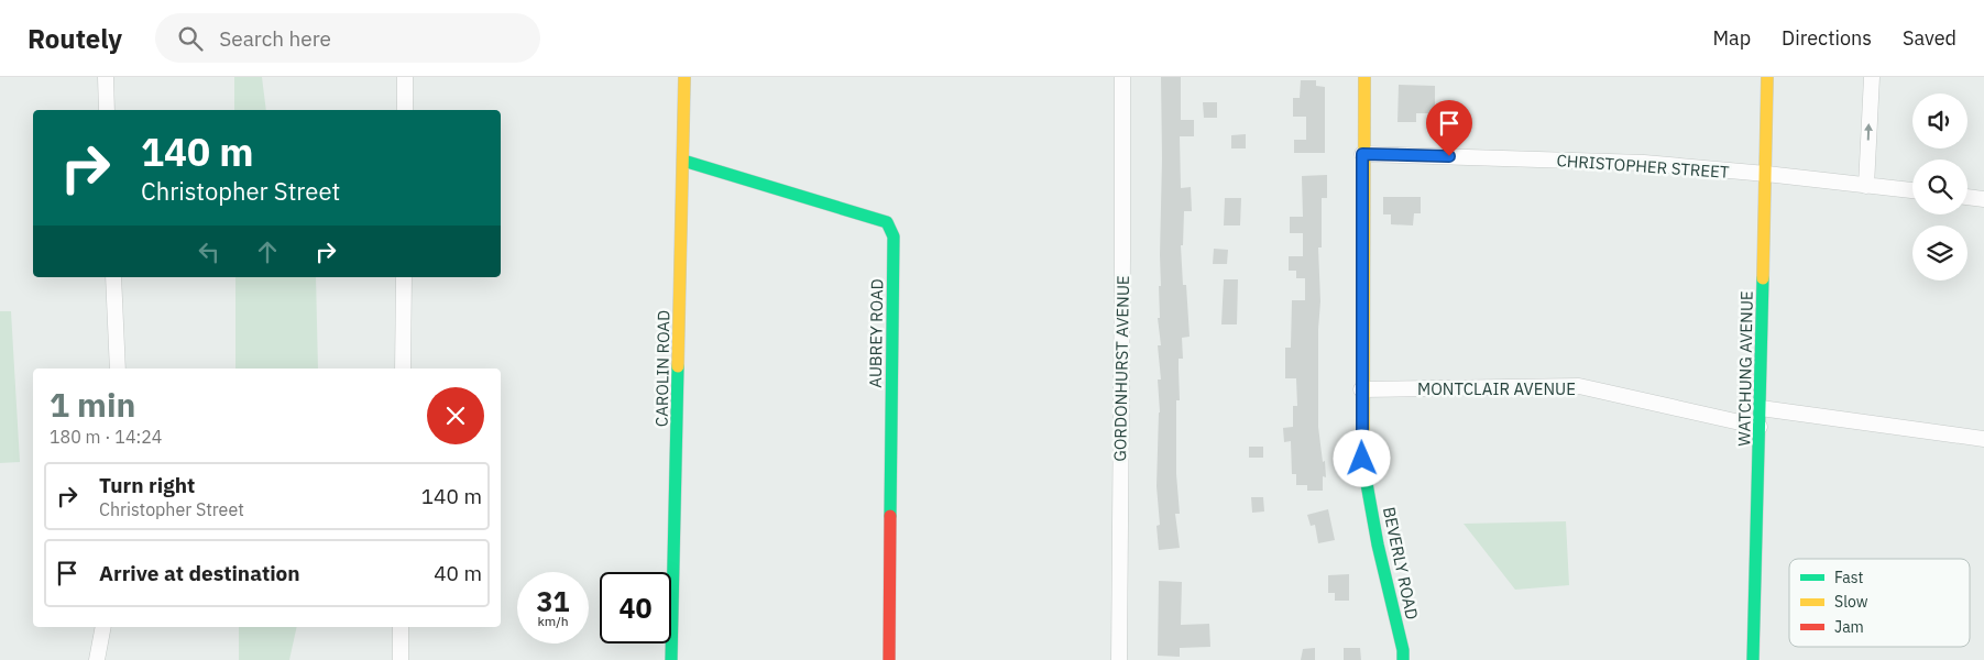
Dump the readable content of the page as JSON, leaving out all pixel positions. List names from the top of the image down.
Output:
{
  "streets": {
    "street": [
      "CHRISTOPHER STREET",
      "AUBREY ROAD",
      "CAROLIN ROAD",
      "GORDONHURST AVENUE",
      "WATCHUNG AVENUE",
      "MONTCLAIR AVENUE",
      "BEVERLY ROAD"
    ]
  },
  "crossings": [
    ["CHRISTOPHER STREET", "WATCHUNG AVENUE"],
    ["CHRISTOPHER STREET", "BEVERLY ROAD"],
    ["AUBREY ROAD", "CAROLIN ROAD"],
    ["WATCHUNG AVENUE", "MONTCLAIR AVENUE"],
    ["MONTCLAIR AVENUE", "BEVERLY ROAD"]
  ],
  "legend": ["Fast", "Slow", "Jam"],
  "page": {
    "header": "Routely",
    "search": "Search here",
    "nav": ["Map", "Directions", "Saved"],
    "turn": ["140 m", "Christopher Street"],
    "heading": ["1 min", "180 m · 14:24"],
    "list": [
      {
        "name": "Turn right",
        "note": "Christopher Street",
        "value": "140 m"
      },
      {
        "name": "Arrive at destination",
        "value": "40 m"
      }
    ],
    "speed": "31 km/h",
    "limit": "40"
  }
}
